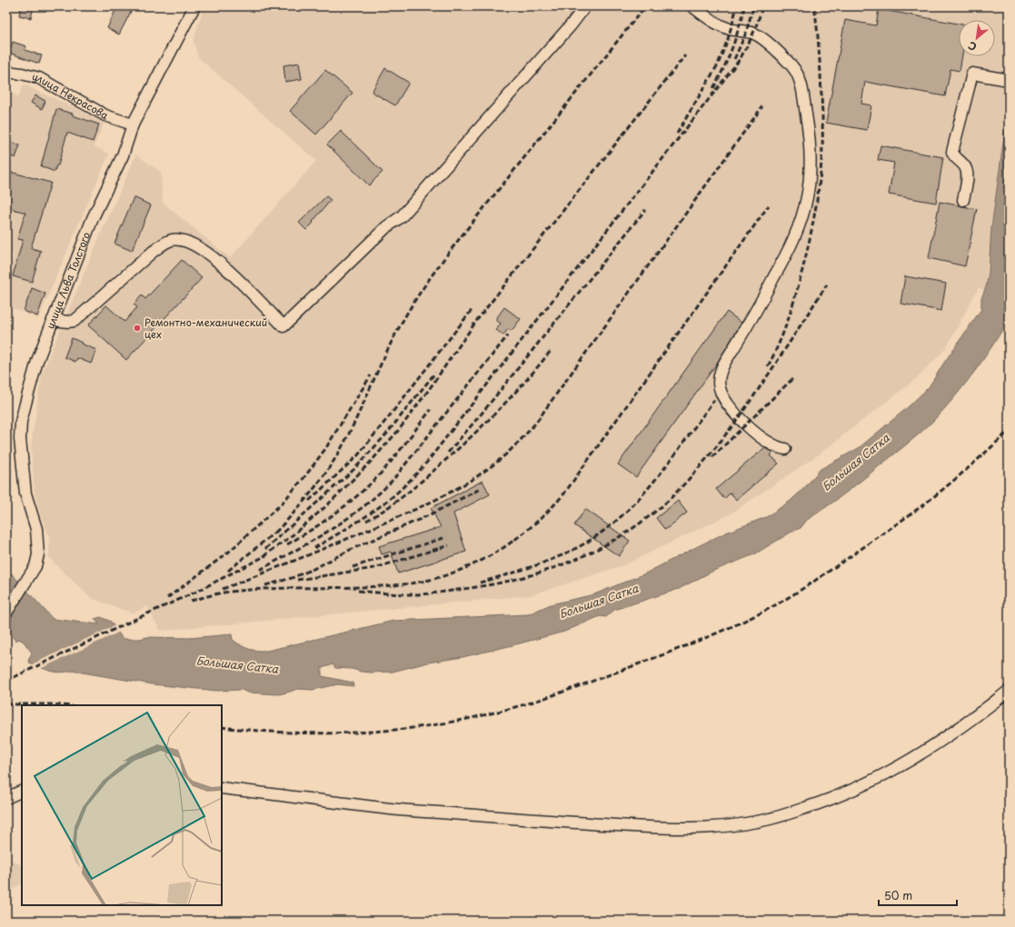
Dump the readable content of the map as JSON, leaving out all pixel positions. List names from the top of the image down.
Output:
{
  "streets": {
    "street": ["улица Некрасова", "улица Льва Толстого"]
  },
  "crossings": [
    ["улица Некрасова", "улица Льва Толстого"]
  ],
  "water": ["Большая Сатка"],
  "places": ["Ремонтно-механический цех"],
  "scale_bar": "50 m",
  "north": "bottom left"
}
